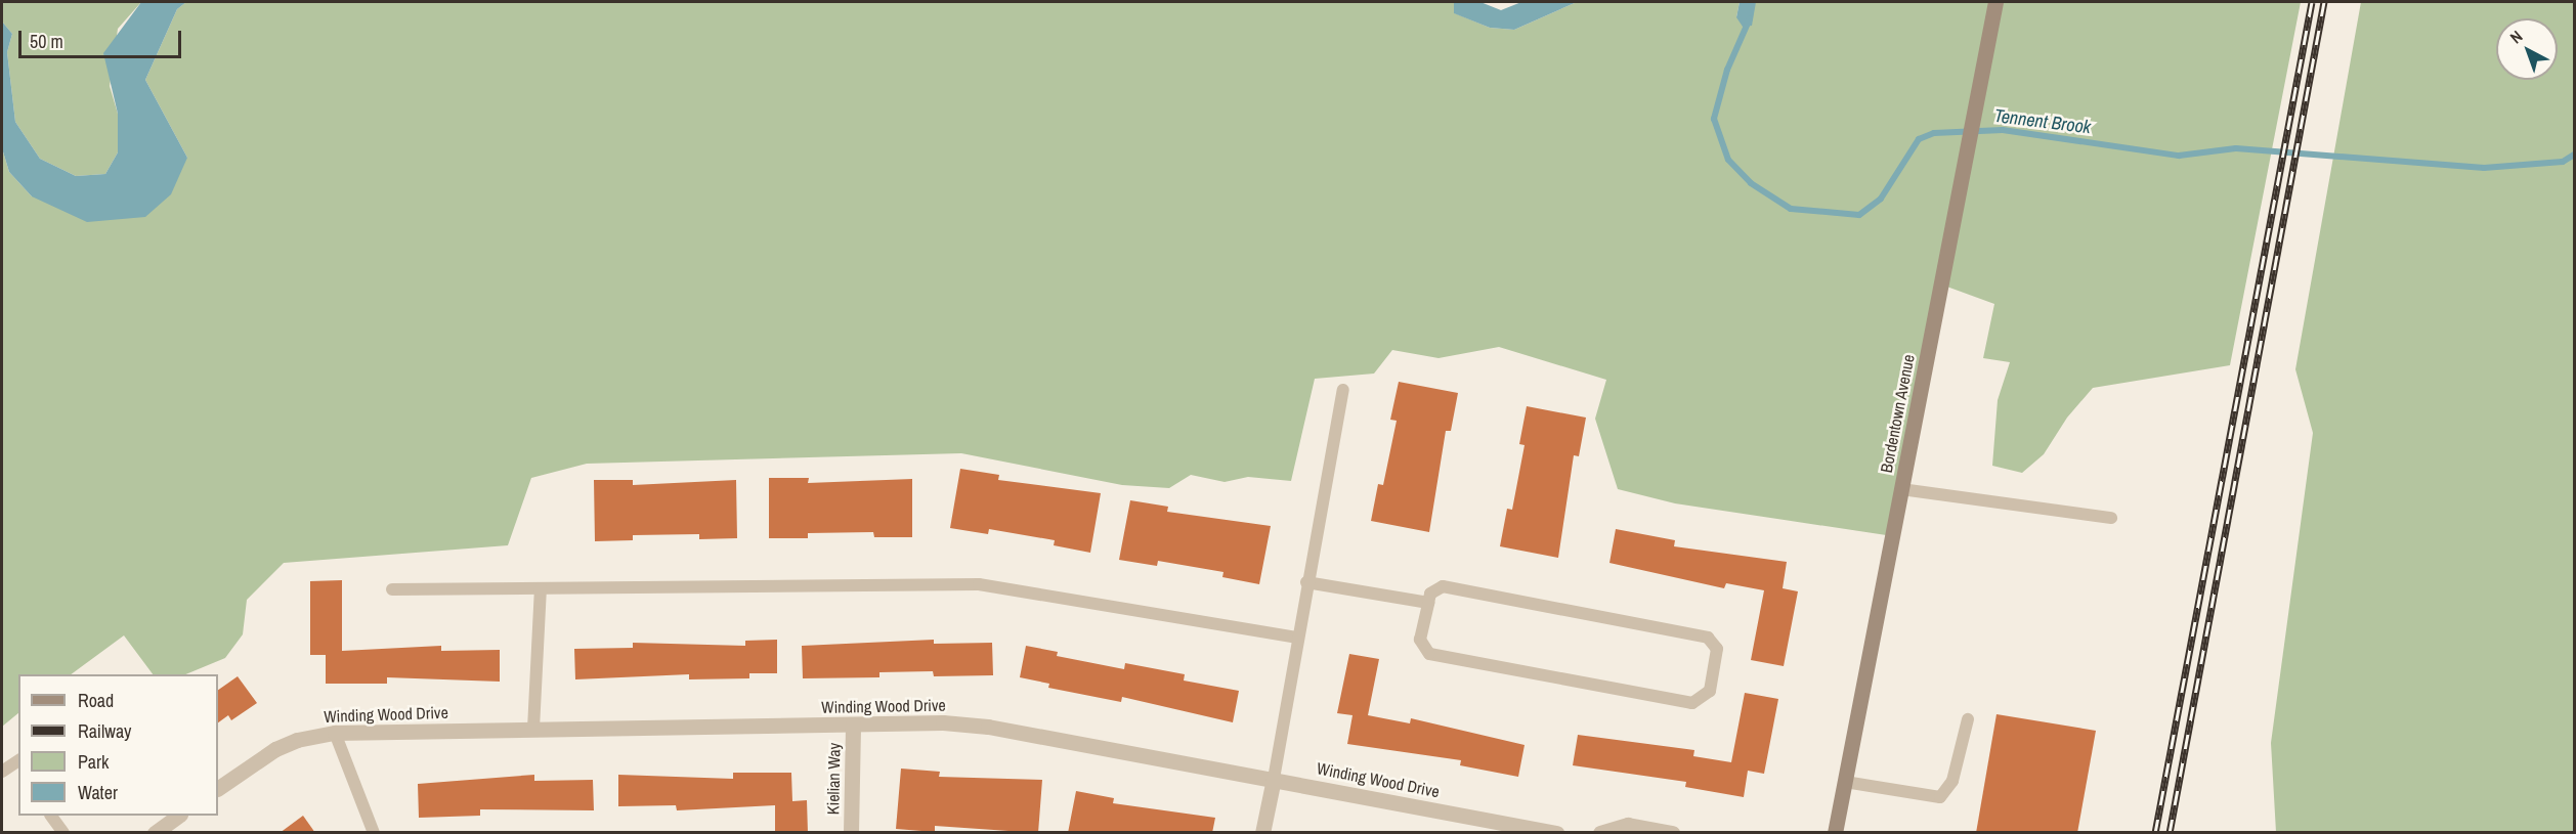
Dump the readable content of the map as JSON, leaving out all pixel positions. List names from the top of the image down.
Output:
{
  "streets": {
    "main road": ["Bordentown Avenue"],
    "street": ["Winding Wood Drive", "Kielian Way"]
  },
  "crossings": [
    ["Winding Wood Drive", "Kielian Way"]
  ],
  "water": ["Tennent Brook"],
  "legend": [
    "Road",
    "Railway",
    "Park",
    "Water"
  ],
  "scale_bar": "50 m",
  "north": "top left"
}
